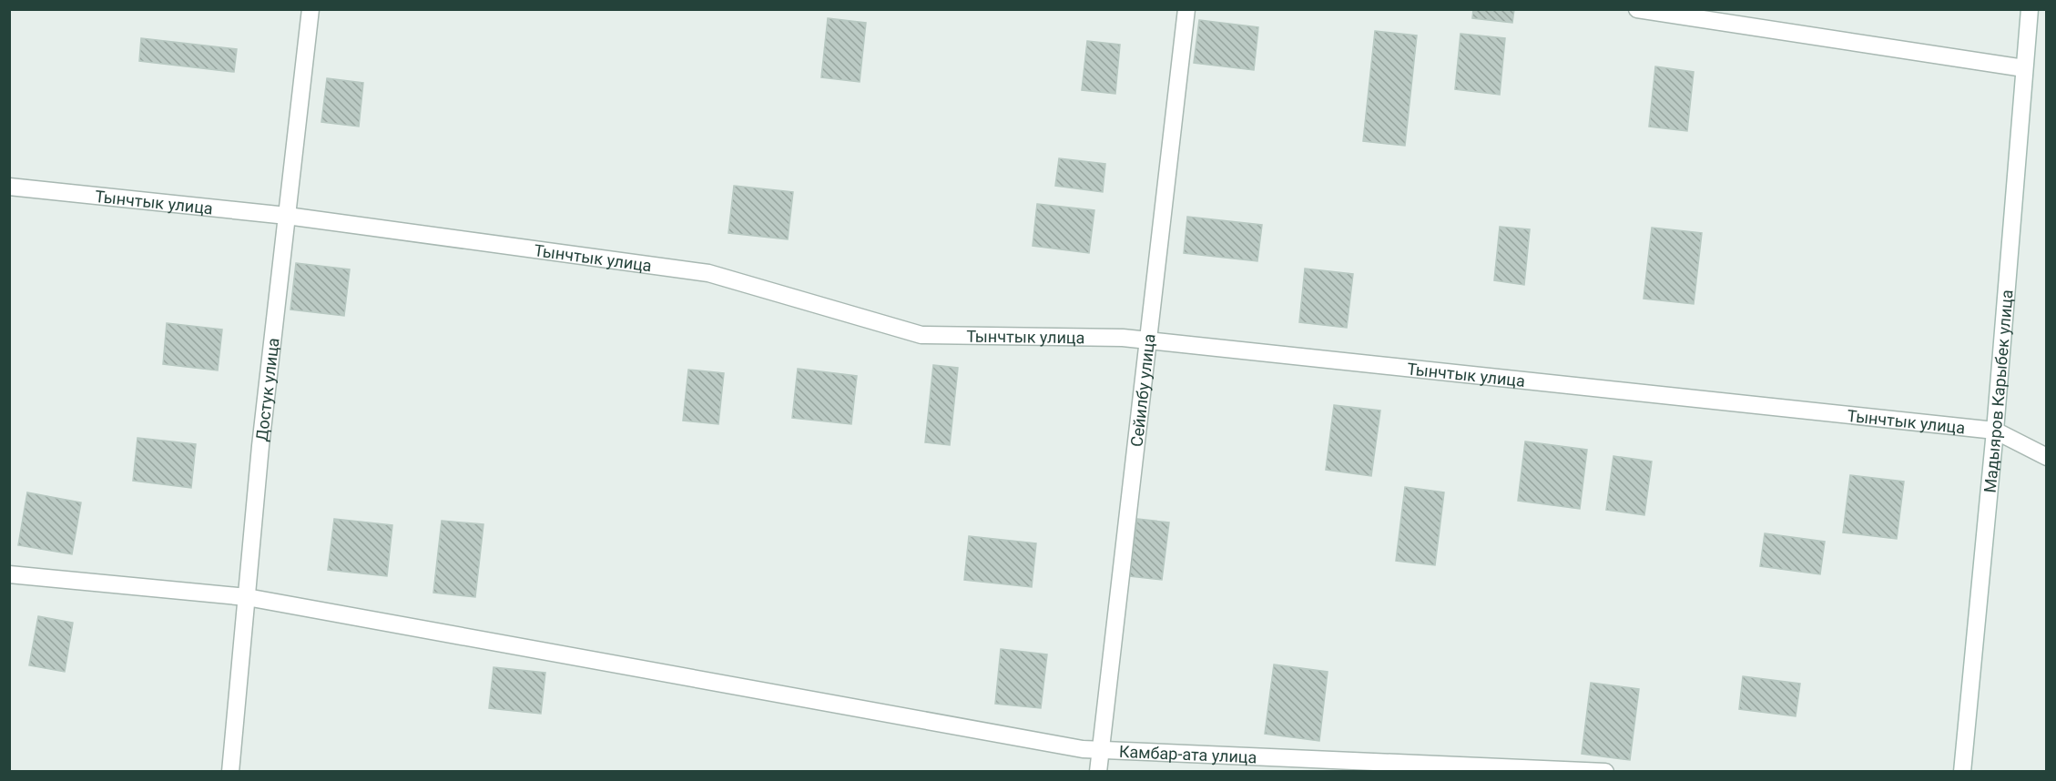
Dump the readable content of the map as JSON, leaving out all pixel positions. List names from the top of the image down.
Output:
{
  "streets": {
    "street": [
      "Тынчтык улица",
      "Достук улица",
      "Сейилбу улица",
      "Мадыяров Карыбек улица",
      "Камбар-ата улица"
    ]
  },
  "crossings": [
    ["Тынчтык улица", "Достук улица"],
    ["Тынчтык улица", "Сейилбу улица"],
    ["Тынчтык улица", "Мадыяров Карыбек улица"],
    ["Достук улица", "Камбар-ата улица"],
    ["Сейилбу улица", "Камбар-ата улица"]
  ]
}
